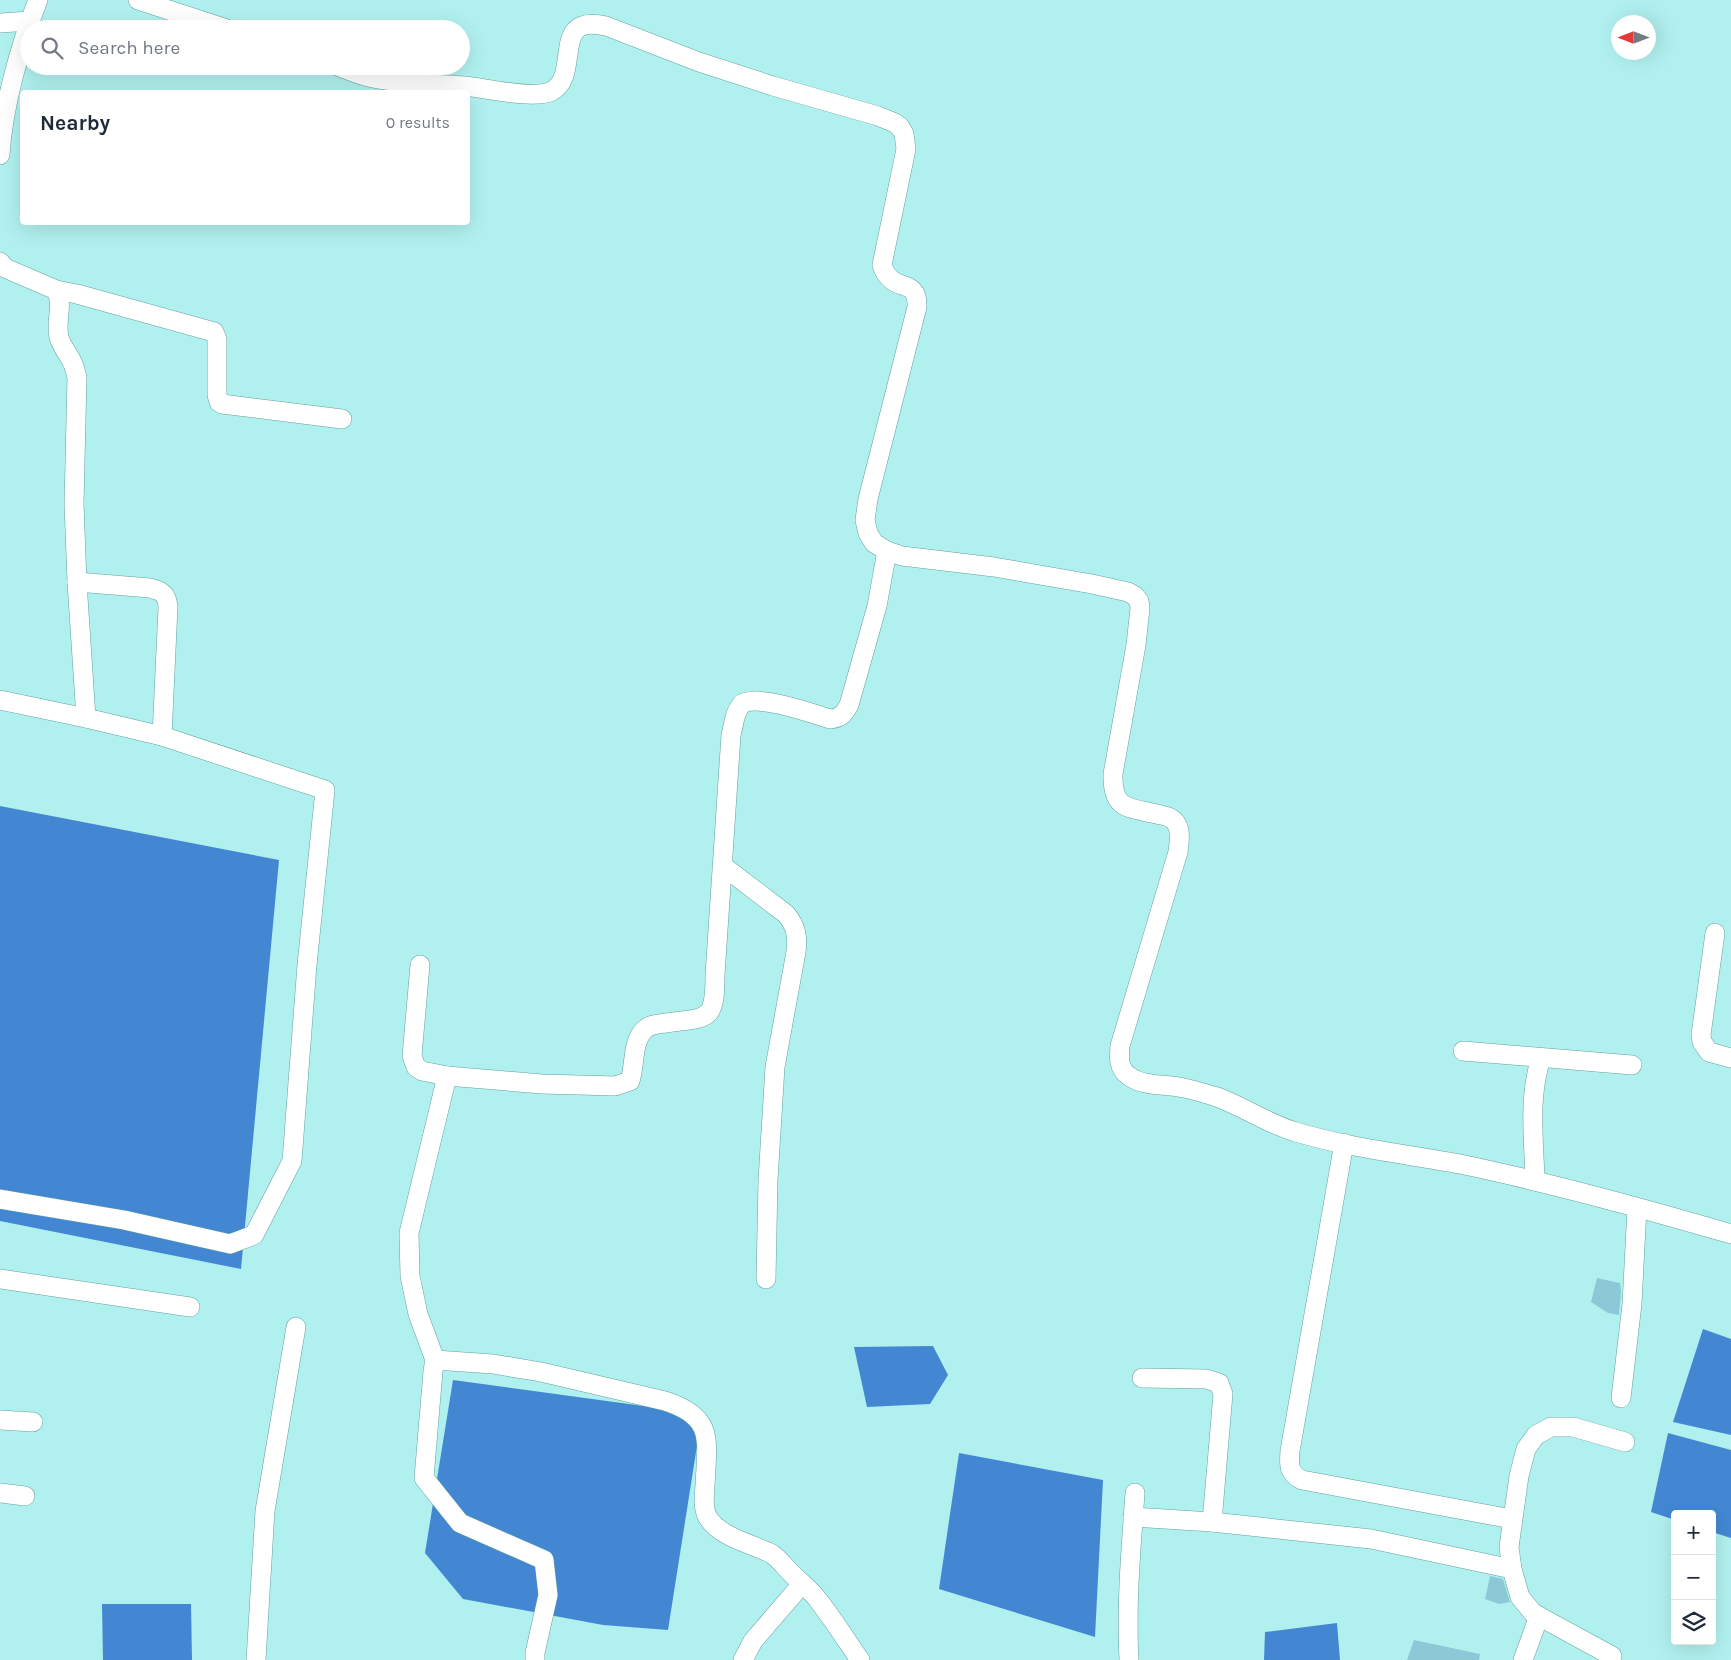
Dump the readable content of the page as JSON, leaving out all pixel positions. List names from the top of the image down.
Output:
{
  "north": "left",
  "page": {
    "search": "Search here",
    "heading": ["Nearby", "0 results"],
    "map_buttons": ["+", "−"]
  }
}
